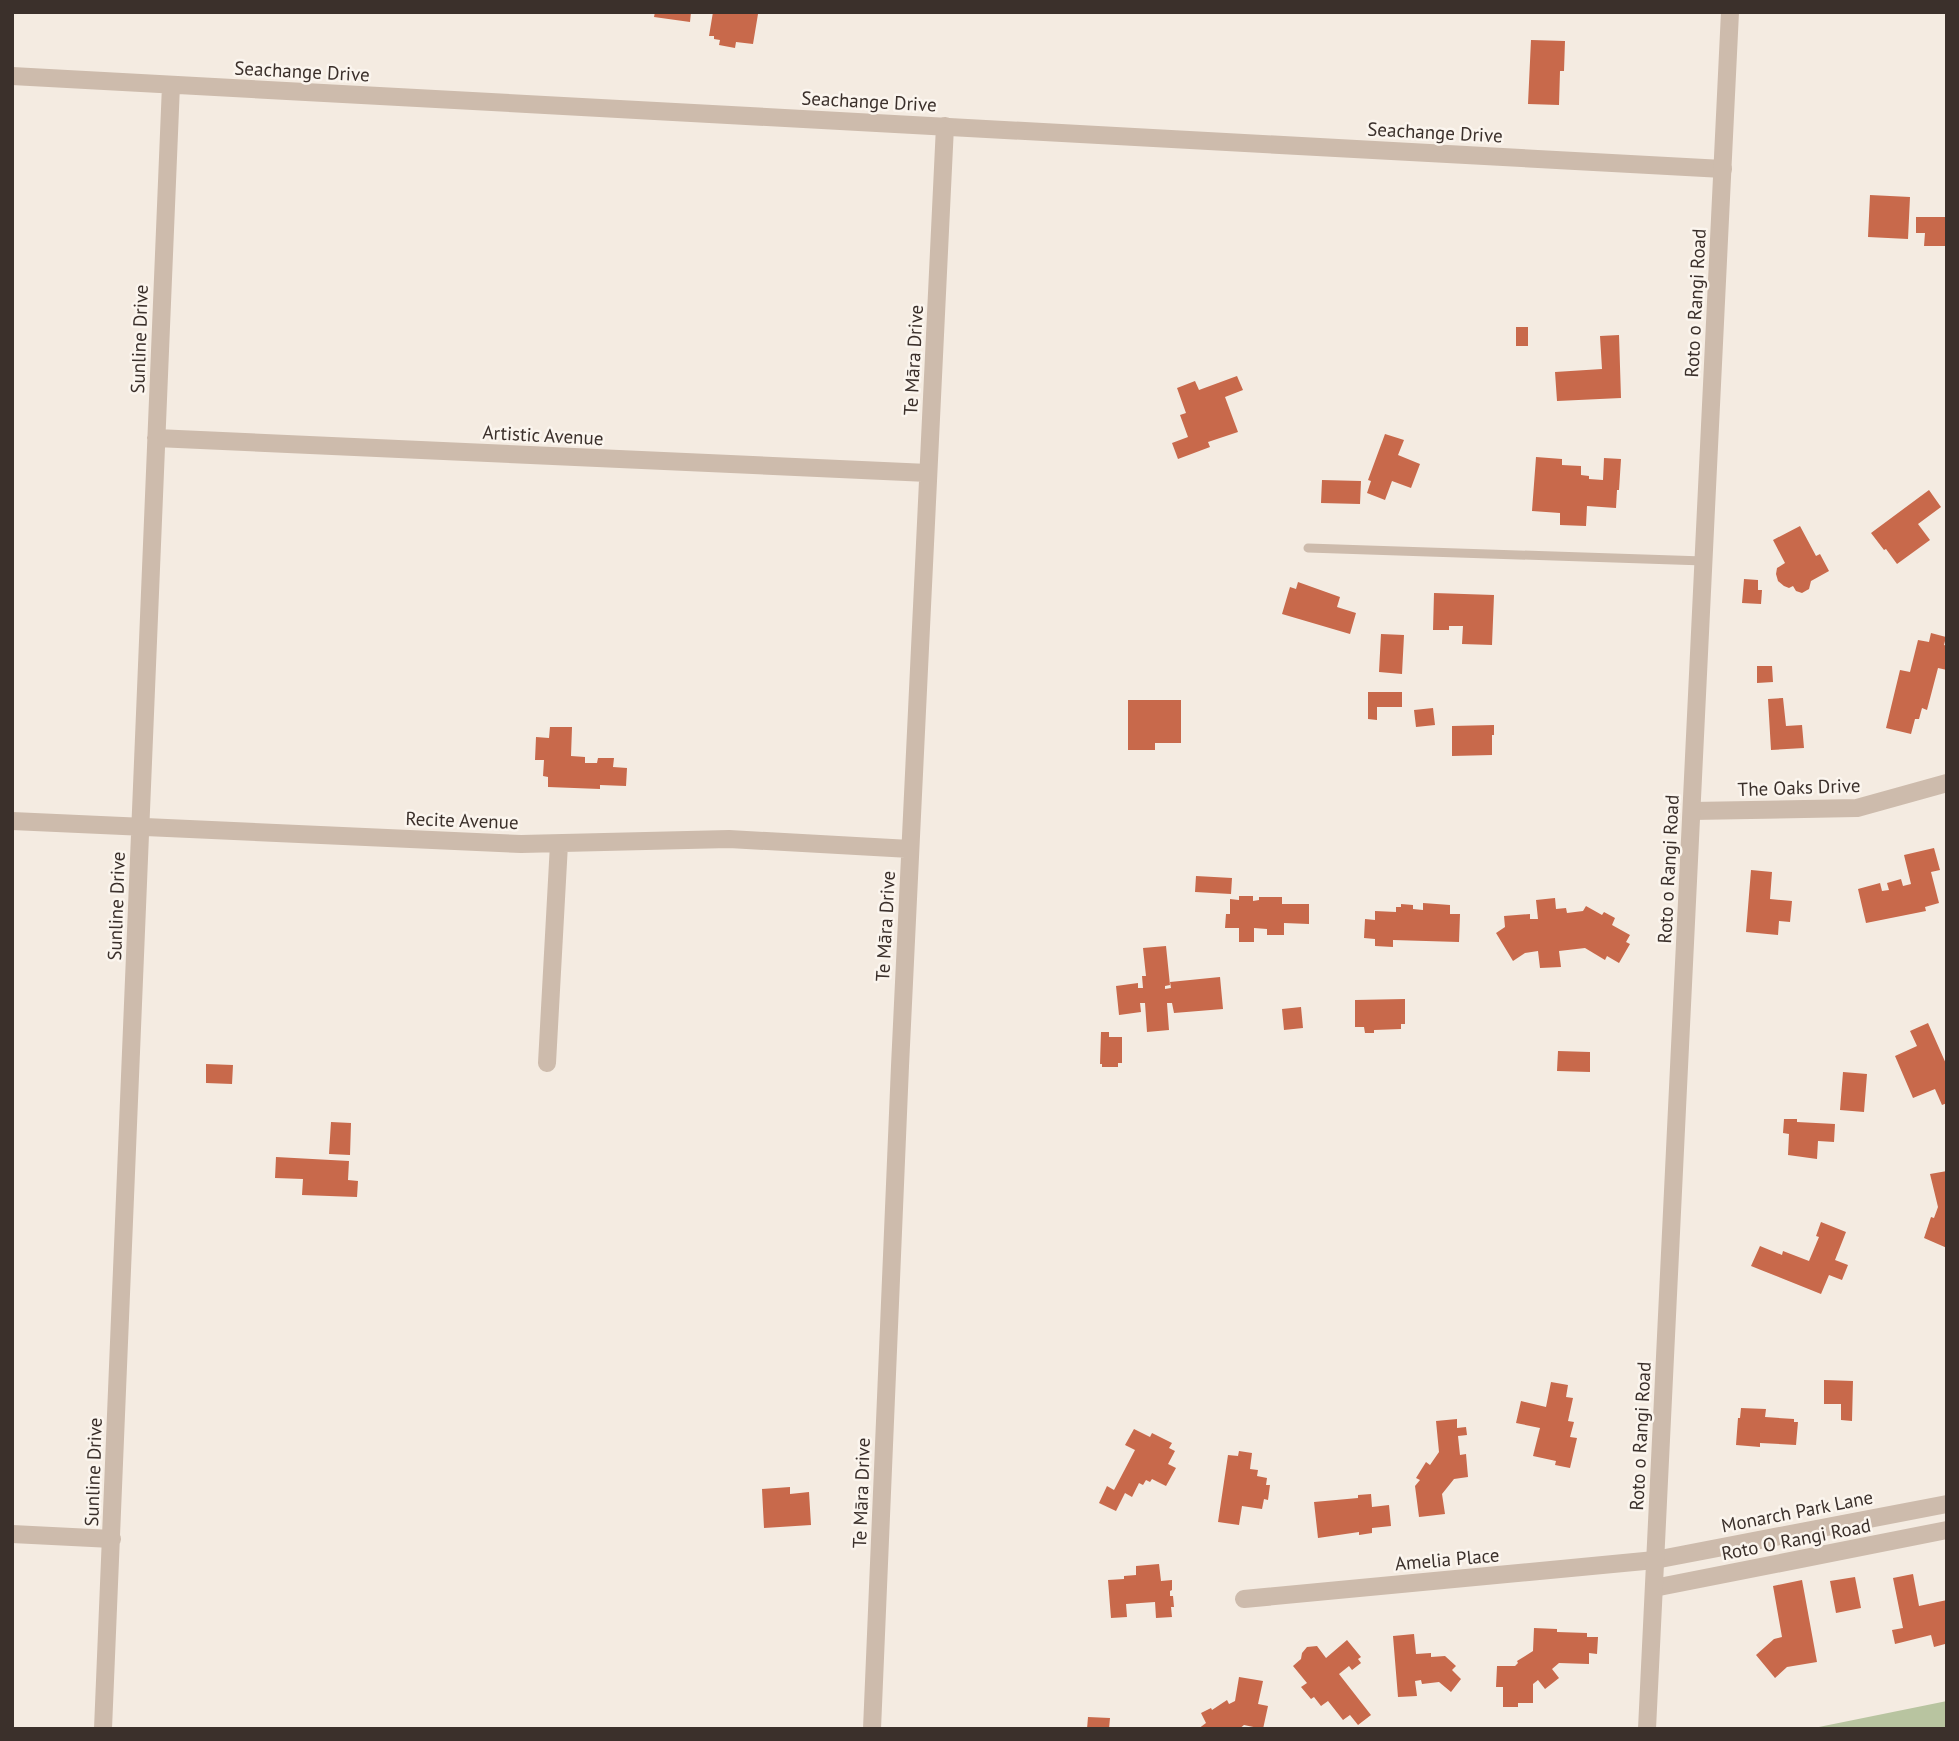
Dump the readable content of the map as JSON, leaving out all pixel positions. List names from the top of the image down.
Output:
{
  "streets": {
    "street": [
      "Seachange Drive",
      "Roto o Rangi Road",
      "Sunline Drive",
      "Te Māra Drive",
      "Artistic Avenue",
      "The Oaks Drive",
      "Recite Avenue",
      "Monarch Park Lane",
      "Roto O Rangi Road",
      "Amelia Place"
    ]
  },
  "crossings": [
    ["Seachange Drive", "Roto o Rangi Road"],
    ["Seachange Drive", "Sunline Drive"],
    ["Seachange Drive", "Te Māra Drive"],
    ["Roto o Rangi Road", "The Oaks Drive"],
    ["Roto o Rangi Road", "Monarch Park Lane"],
    ["Roto o Rangi Road", "Roto O Rangi Road"],
    ["Roto o Rangi Road", "Amelia Place"],
    ["Sunline Drive", "Artistic Avenue"],
    ["Sunline Drive", "Recite Avenue"],
    ["Te Māra Drive", "Artistic Avenue"],
    ["Te Māra Drive", "Recite Avenue"],
    ["Monarch Park Lane", "Amelia Place"]
  ]
}
